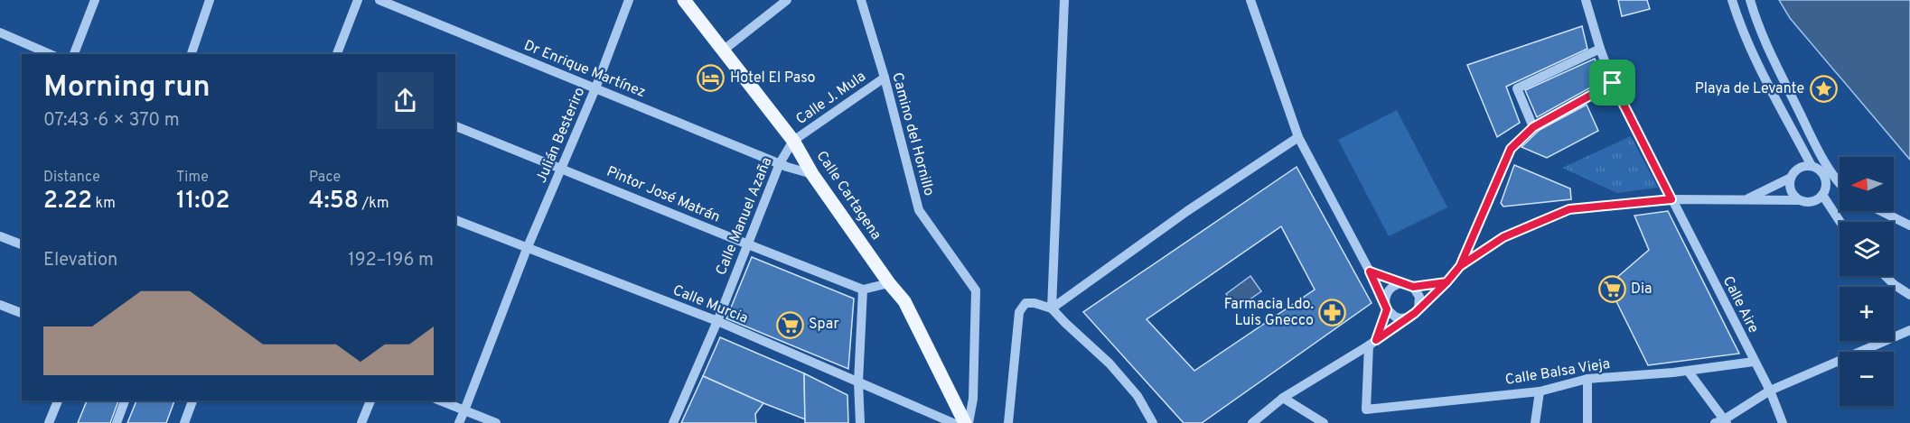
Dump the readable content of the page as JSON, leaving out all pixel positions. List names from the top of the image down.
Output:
{
  "streets": {
    "main road": ["Calle Cartagena"],
    "street": [
      "Dr Enrique Martínez",
      "Calle J. Mula",
      "Camino del Hornillo",
      "Julián Besteriro",
      "Pintor José Matrán",
      "Calle Manuel Azaña",
      "Calle Murcia",
      "Calle Aire",
      "Calle Balsa Vieja"
    ]
  },
  "crossings": [
    ["Dr Enrique Martínez", "Julián Besteriro"],
    ["Dr Enrique Martínez", "Calle Cartagena"],
    ["Dr Enrique Martínez", "Calle Manuel Azaña"],
    ["Calle J. Mula", "Camino del Hornillo"],
    ["Calle J. Mula", "Calle Cartagena"],
    ["Calle J. Mula", "Calle Manuel Azaña"],
    ["Camino del Hornillo", "Calle Cartagena"],
    ["Julián Besteriro", "Pintor José Matrán"],
    ["Julián Besteriro", "Calle Murcia"],
    ["Pintor José Matrán", "Calle Manuel Azaña"],
    ["Calle Cartagena", "Calle Manuel Azaña"],
    ["Calle Manuel Azaña", "Calle Murcia"],
    ["Calle Aire", "Calle Balsa Vieja"]
  ],
  "places": {
    "hotel": ["Hotel El Paso"],
    "place": ["Playa de Levante"],
    "supermarket": ["Dia", "Spar"],
    "pharmacy": ["Farmacia Ldo. Luis Gnecco"]
  },
  "north": "left",
  "page": {
    "heading": ["Morning run", "07:43 · 6 × 370 m"],
    "stats": [
      ["Distance", "2.22 km"],
      ["Time", "11:02"],
      ["Pace", "4:58 /km"]
    ],
    "map_buttons": ["+", "−"],
    "chart": ["Elevation", "192–196 m"]
  }
}
